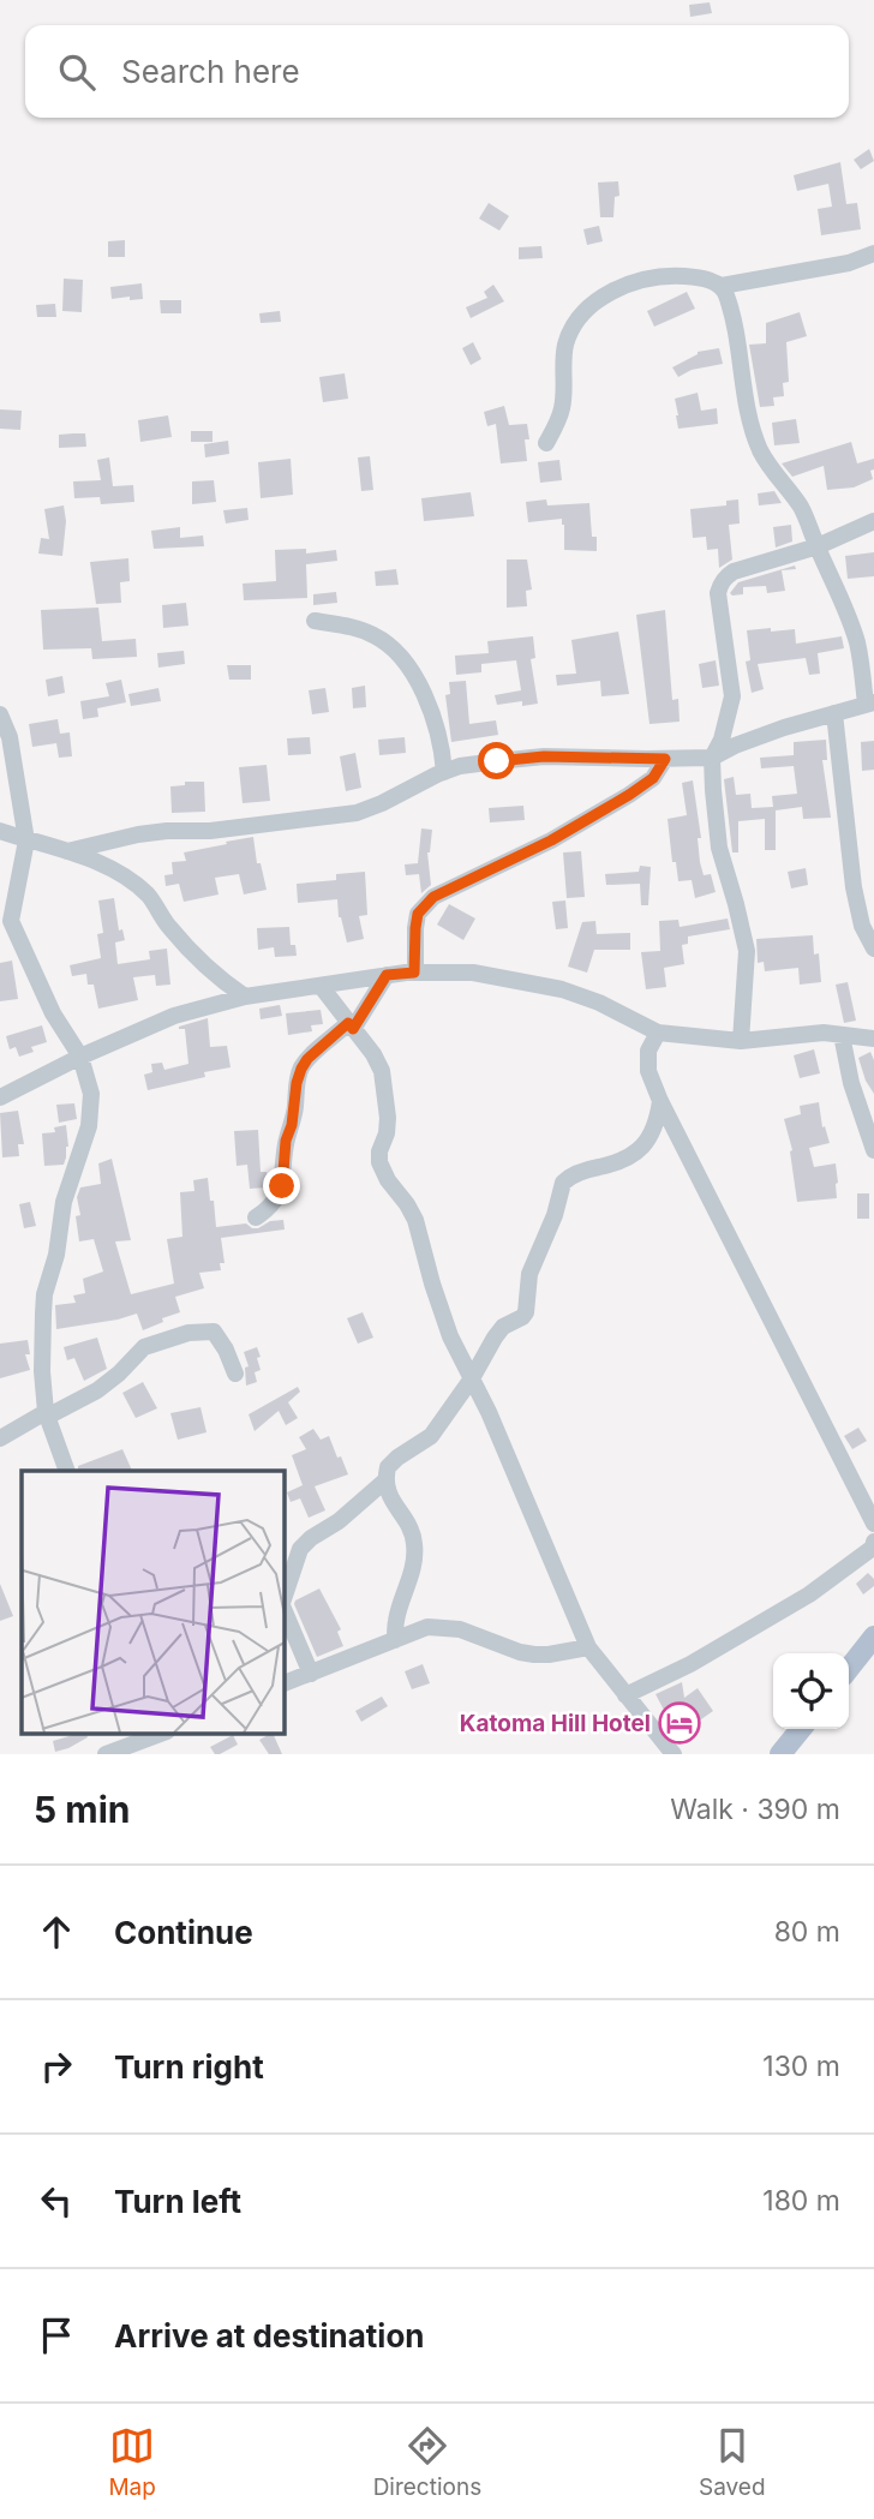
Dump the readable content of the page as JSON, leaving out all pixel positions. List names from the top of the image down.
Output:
{
  "places": {
    "hotel": ["Katoma Hill Hotel"]
  },
  "page": {
    "search": "Search here",
    "heading": ["5 min", "Walk · 390 m"],
    "list": [
      ["Continue", "80 m"],
      ["Turn right", "130 m"],
      ["Turn left", "180 m"],
      "Arrive at destination"
    ],
    "nav": ["Map", "Directions", "Saved"]
  }
}
